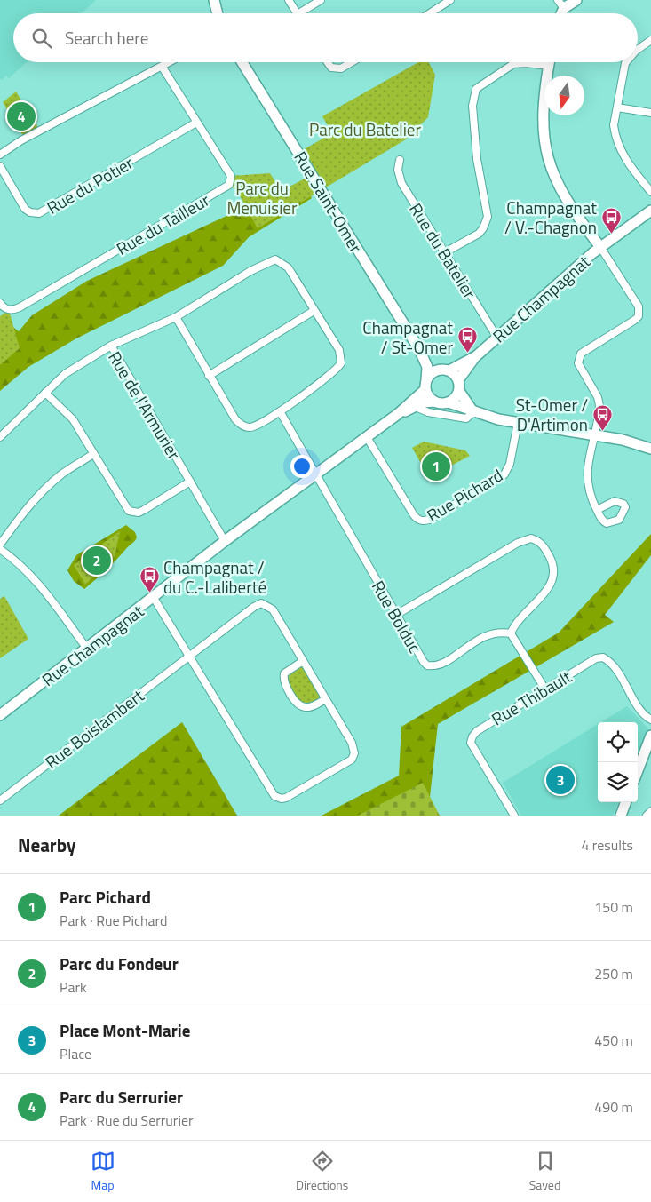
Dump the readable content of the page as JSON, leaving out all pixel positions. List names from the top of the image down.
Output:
{
  "streets": {
    "street": [
      "Rue du Potier",
      "Rue Saint-Omer",
      "Rue du Tailleur",
      "Rue du Batelier",
      "Rue Champagnat",
      "Rue de l'Armurier",
      "Rue Pichard",
      "Rue Bolduc",
      "Rue Thibault",
      "Rue Boislambert"
    ]
  },
  "crossings": [
    ["Rue du Potier", "Rue du Tailleur"],
    ["Rue Saint-Omer", "Rue Champagnat"],
    ["Rue du Batelier", "Rue Champagnat"],
    ["Rue Champagnat", "Rue de l'Armurier"],
    ["Rue Champagnat", "Rue Pichard"],
    ["Rue Champagnat", "Rue Bolduc"]
  ],
  "parks": ["Parc du Batelier", "Parc du Menuisier"],
  "places": {
    "bus stop": [
      "Champagnat / V.-Chagnon",
      "Champagnat / St-Omer",
      "St-Omer / D'Artimon",
      "Champagnat / du C.-Laliberté"
    ]
  },
  "north": "bottom",
  "page": {
    "search": "Search here",
    "pins": [
      "4",
      "1",
      "2",
      "3"
    ],
    "heading": ["Nearby", "4 results"],
    "list": [
      {
        "mark": "1",
        "name": "Parc Pichard",
        "note": "Park · Rue Pichard",
        "value": "150 m"
      },
      {
        "mark": "2",
        "name": "Parc du Fondeur",
        "note": "Park",
        "value": "250 m"
      },
      {
        "mark": "3",
        "name": "Place Mont-Marie",
        "note": "Place",
        "value": "450 m"
      },
      {
        "mark": "4",
        "name": "Parc du Serrurier",
        "note": "Park · Rue du Serrurier",
        "value": "490 m"
      }
    ],
    "nav": ["Map", "Directions", "Saved"]
  }
}
